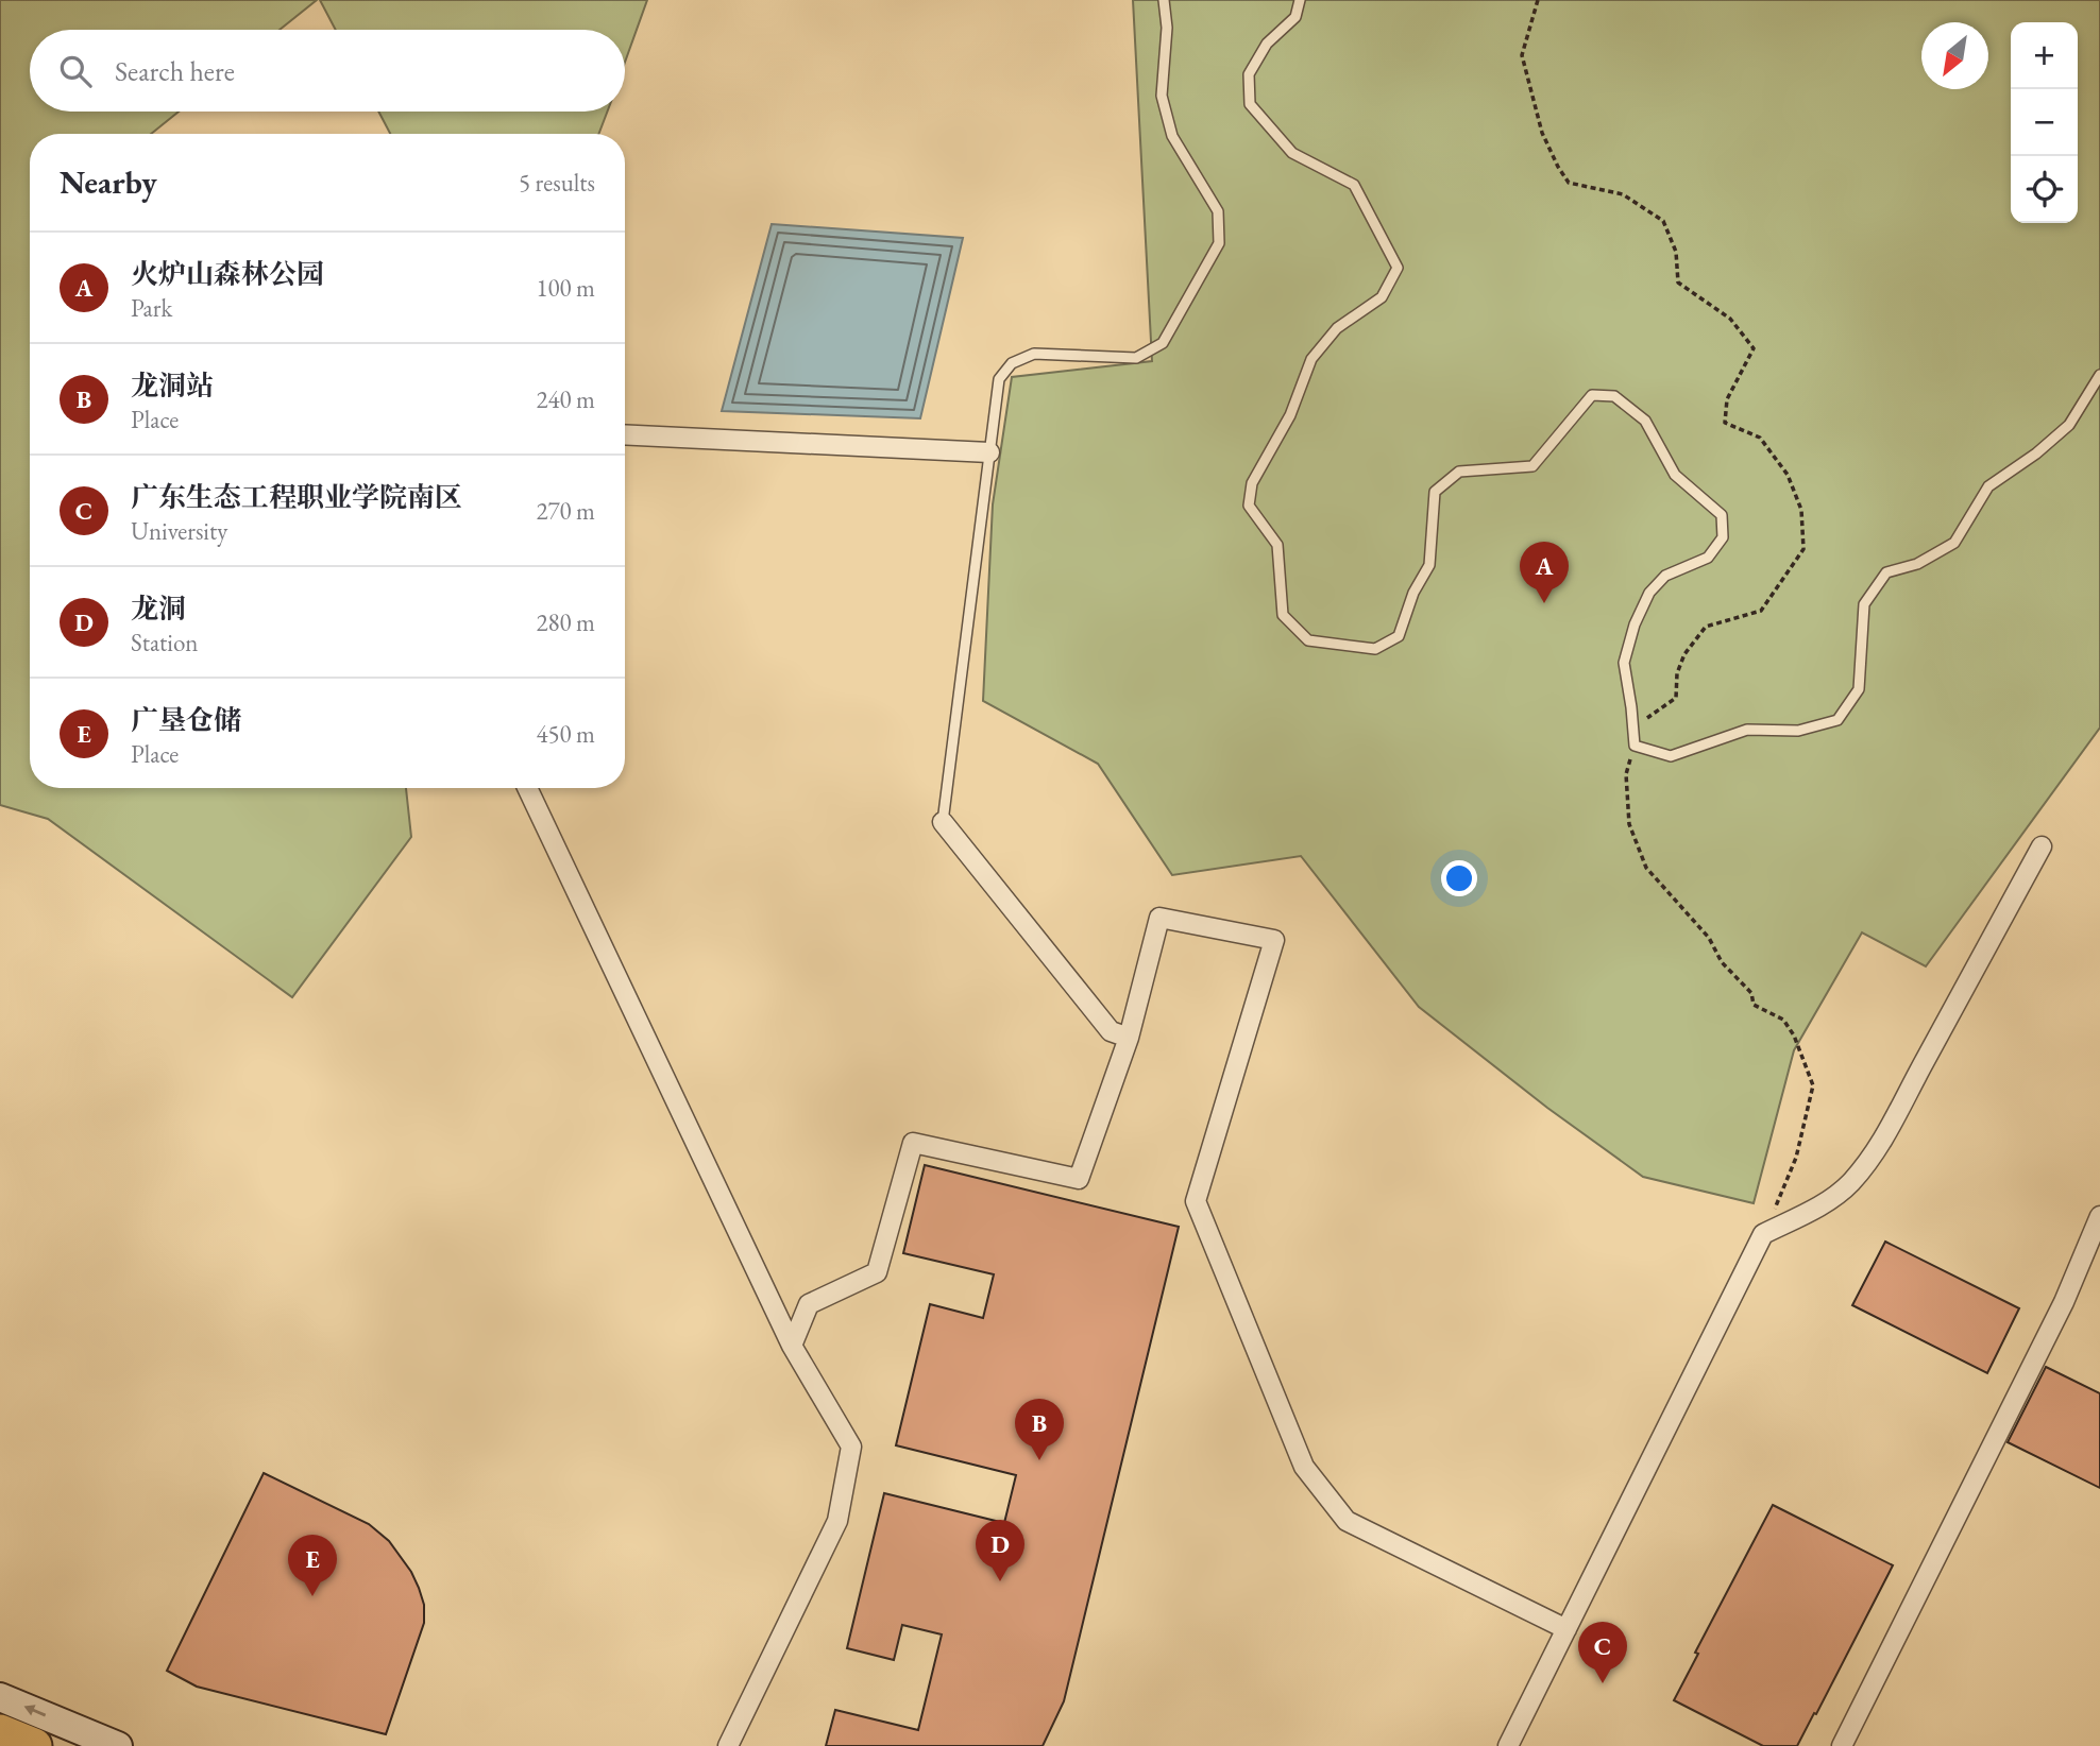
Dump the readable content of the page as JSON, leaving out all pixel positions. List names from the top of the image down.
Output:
{
  "north": "bottom left",
  "page": {
    "map_buttons": ["+", "−"],
    "search": "Search here",
    "heading": ["Nearby", "5 results"],
    "list": [
      {
        "mark": "A",
        "name": "火炉山森林公园",
        "note": "Park",
        "value": "100 m"
      },
      {
        "mark": "B",
        "name": "龙洞站",
        "note": "Place",
        "value": "240 m"
      },
      {
        "mark": "C",
        "name": "广东生态工程职业学院南区",
        "note": "University",
        "value": "270 m"
      },
      {
        "mark": "D",
        "name": "龙洞",
        "note": "Station",
        "value": "280 m"
      },
      {
        "mark": "E",
        "name": "广垦仓储",
        "note": "Place",
        "value": "450 m"
      }
    ],
    "pins": [
      "A",
      "B",
      "D",
      "E",
      "C"
    ]
  }
}
